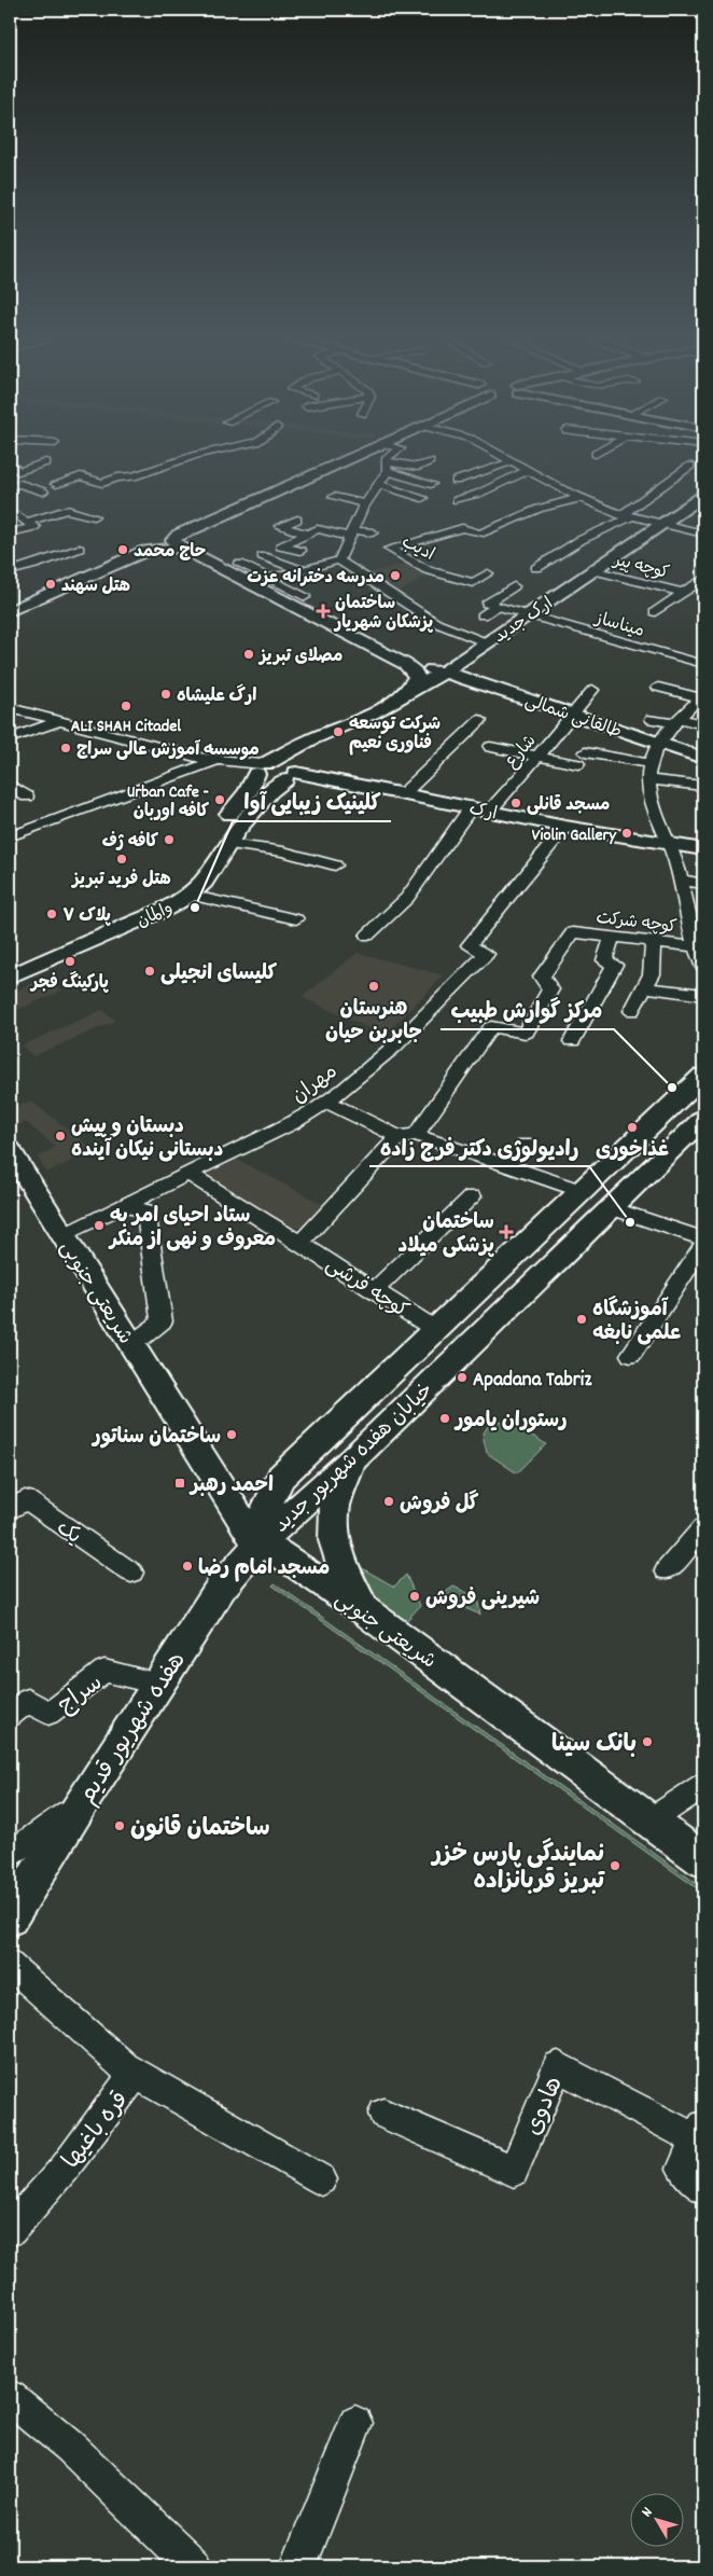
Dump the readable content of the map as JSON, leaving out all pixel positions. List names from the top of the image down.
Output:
{
  "streets": {
    "main road": [
      "ارک جدید",
      "طالقانی شمالی",
      "ارک",
      "والمان",
      "شریعتی جنوبی",
      "خیابان هفده شهریور جدید",
      "هفده شهریور قدیم"
    ],
    "street": [
      "ادیب",
      "کوچه پیر",
      "میناساز",
      "شارع",
      "کوچه شرکت",
      "مهران",
      "کوچه فرشی",
      "یک",
      "سراج",
      "هادوی",
      "قره باغیها"
    ]
  },
  "crossings": [
    ["کوچه پیر", "ارک جدید"],
    ["ارک جدید", "میناساز"],
    ["ارک جدید", "طالقانی شمالی"],
    ["ارک جدید", "والمان"],
    ["طالقانی شمالی", "شارع"],
    ["طالقانی شمالی", "کوچه شرکت"],
    ["شارع", "ارک"],
    ["ارک", "والمان"],
    ["ارک", "کوچه شرکت"],
    ["ارک", "مهران"],
    ["مهران", "کوچه فرشی"],
    ["مهران", "شریعتی جنوبی"],
    ["کوچه فرشی", "خیابان هفده شهریور جدید"],
    ["شریعتی جنوبی", "خیابان هفده شهریور جدید"],
    ["شریعتی جنوبی", "هفده شهریور قدیم"],
    ["خیابان هفده شهریور جدید", "هفده شهریور قدیم"],
    ["سراج", "هفده شهریور قدیم"]
  ],
  "places": {
    "other": [
      "حاج محمد",
      "مدرسه دخترانه عزت",
      "هتل سهند",
      "مصلای تبریز",
      "ارگ علیشاه",
      "ALI SHAH Citadel",
      "شرکت توسعه فناوری نعیم",
      "موسسه آموزش عالی سراج",
      "Urban Cafe - کافه اوربان",
      "مسجد قانلی",
      "Violin Gallery",
      "کافه ژف",
      "هتل فرید تبریز",
      "کلینیک زیبایی آوا",
      "پلاک ۷",
      "پارکینگ فجر",
      "کلیسای انجیلی",
      "هنرستان جابربن حیان",
      "مرکز گوارش طبیب",
      "غذاخوری",
      "دبستان و پیش دبستانی نیکان آینده",
      "رادیولوژی دکتر فرج زاده",
      "ستاد احیای امر به معروف و نهی از منکر",
      "آموزشگاه علمی نابغه",
      "Apadana Tabriz",
      "رستوران یامور",
      "ساختمان سناتور",
      "گل فروش",
      "مسجد امام رضا",
      "شیرینی فروش",
      "بانک سینا",
      "ساختمان قانون",
      "نمایندگی پارس خزر تبریز قربانزاده"
    ],
    "health": ["ساختمان پزشکان شهریار", "ساختمان پزشکی میلاد"],
    "transit": ["احمد رهبر"]
  },
  "north": "top left"
}
